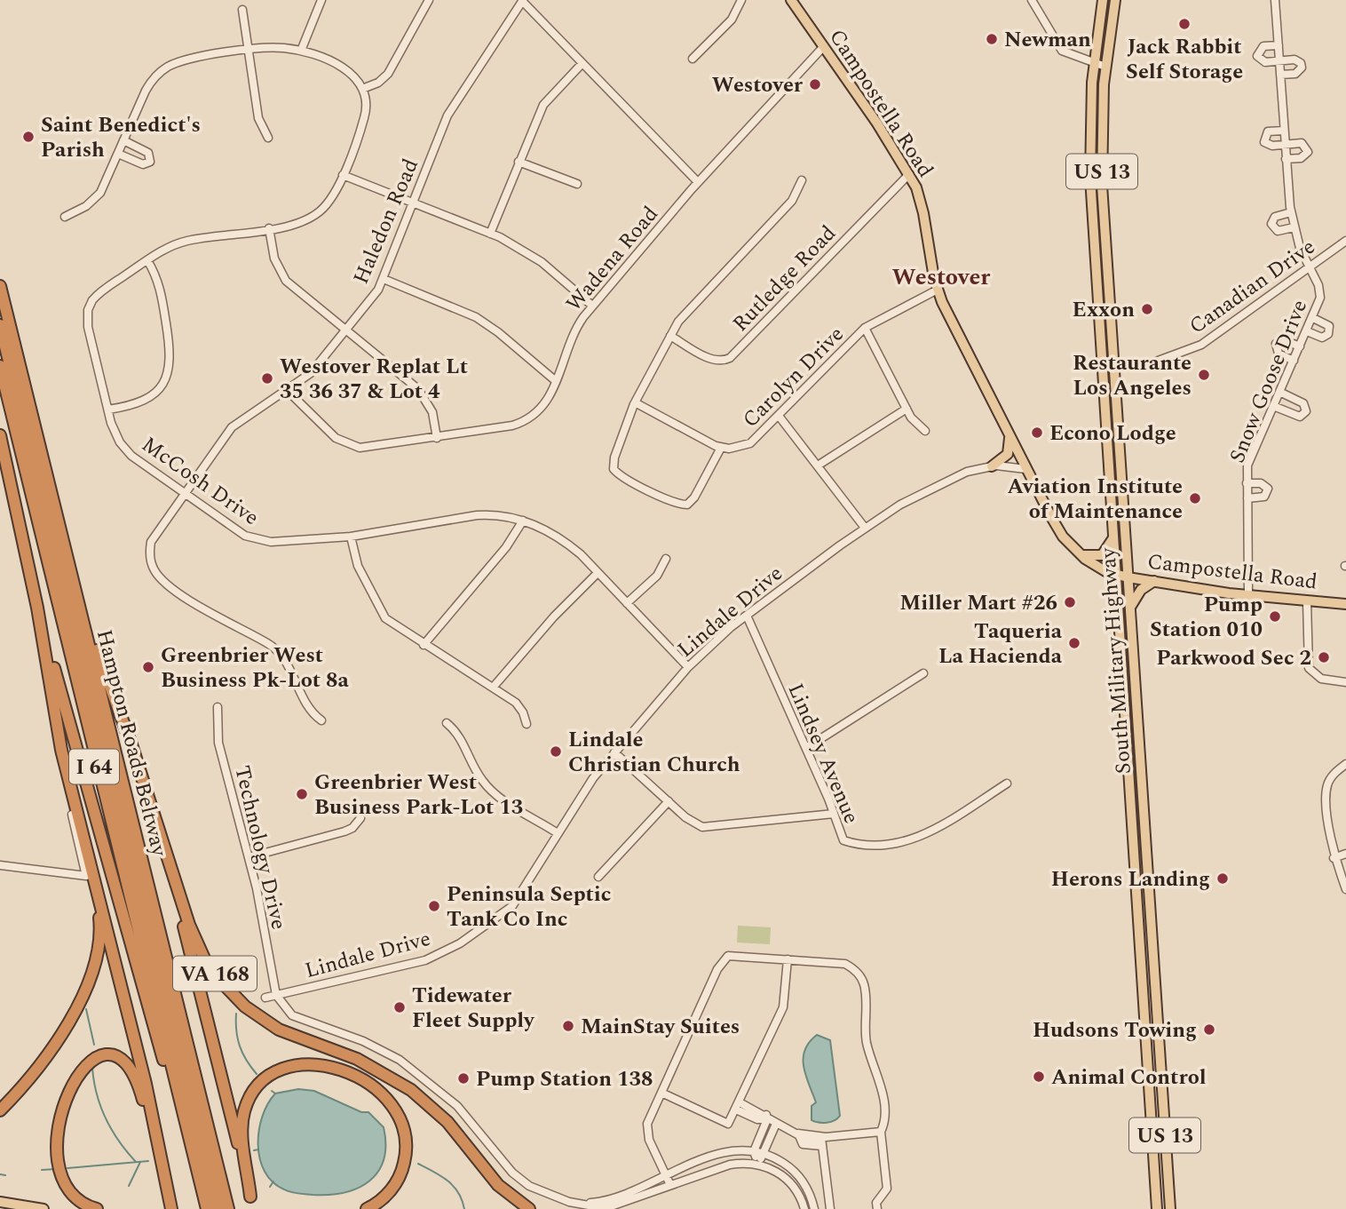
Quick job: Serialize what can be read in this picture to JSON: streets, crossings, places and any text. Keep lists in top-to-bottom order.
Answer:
{
  "streets": {
    "highway": ["Hampton Roads Beltway", "I 64", "VA 168"],
    "main road": ["Campostella Road", "US 13", "South Military Highway"],
    "street": [
      "Haledon Road",
      "Wadena Road",
      "Rutledge Road",
      "Canadian Drive",
      "Carolyn Drive",
      "Snow Goose Drive",
      "McCosh Drive",
      "Lindale Drive",
      "Lindsey Avenue",
      "Technology Drive"
    ]
  },
  "crossings": [
    ["Campostella Road", "Wadena Road"],
    ["Campostella Road", "Rutledge Road"],
    ["Campostella Road", "Carolyn Drive"],
    ["Campostella Road", "Snow Goose Drive"],
    ["Campostella Road", "Lindale Drive"],
    ["Campostella Road", "South Military Highway"],
    ["Haledon Road", "Wadena Road"],
    ["Haledon Road", "McCosh Drive"],
    ["Canadian Drive", "Snow Goose Drive"],
    ["Canadian Drive", "South Military Highway"],
    ["McCosh Drive", "Lindale Drive"],
    ["Lindale Drive", "Lindsey Avenue"],
    ["Lindale Drive", "Technology Drive"],
    ["Hampton Roads Beltway", "VA 168"]
  ],
  "districts": ["Westover"],
  "places": [
    "Jack Rabbit Self Storage",
    "Newman",
    "Westover",
    "Saint Benedict's Parish",
    "Exxon",
    "Restaurante Los Angeles",
    "Westover Replat Lt 35 36 37 & Lot 4",
    "Econo Lodge",
    "Aviation Institute of Maintenance",
    "Miller Mart #26",
    "Pump Station 010",
    "Taqueria La Hacienda",
    "Parkwood Sec 2",
    "Greenbrier West Business Pk-Lot 8a",
    "Lindale Christian Church",
    "Greenbrier West Business Park-Lot 13",
    "Herons Landing",
    "Peninsula Septic Tank Co Inc",
    "Tidewater Fleet Supply",
    "MainStay Suites",
    "Hudsons Towing",
    "Animal Control",
    "Pump Station 138"
  ]
}
